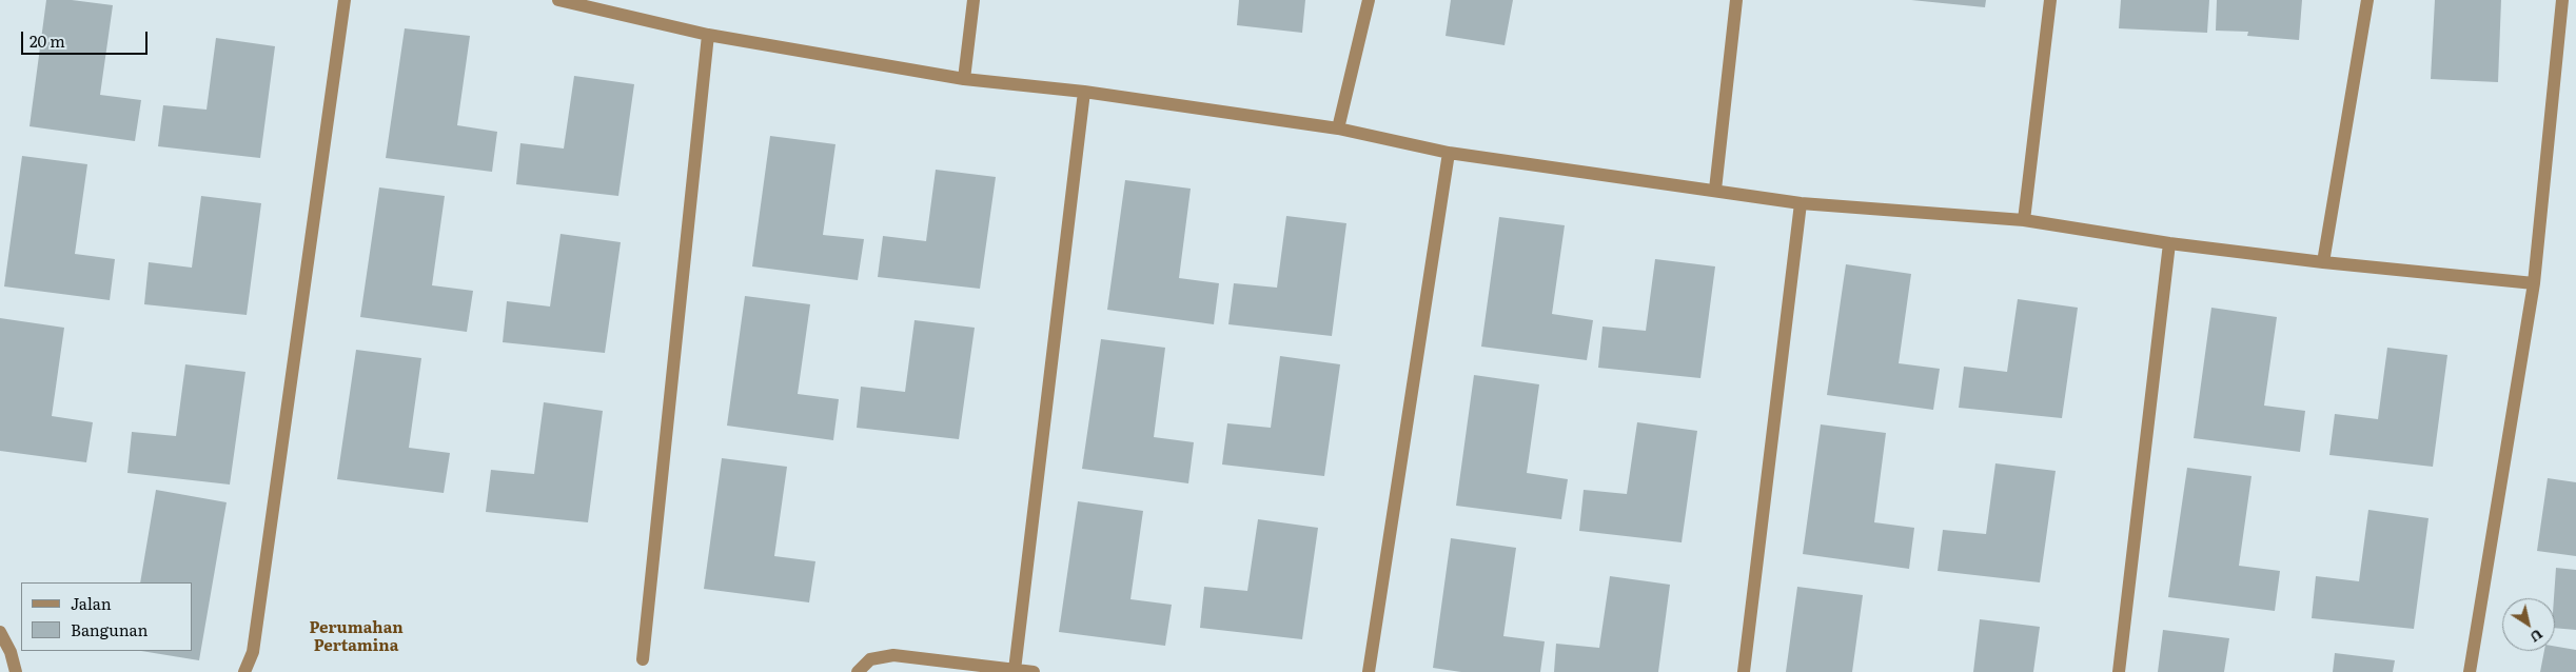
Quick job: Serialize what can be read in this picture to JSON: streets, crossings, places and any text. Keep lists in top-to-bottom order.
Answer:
{
  "districts": ["Perumahan Pertamina"],
  "legend": ["Jalan", "Bangunan"],
  "scale_bar": "20 m",
  "north": "bottom right"
}
